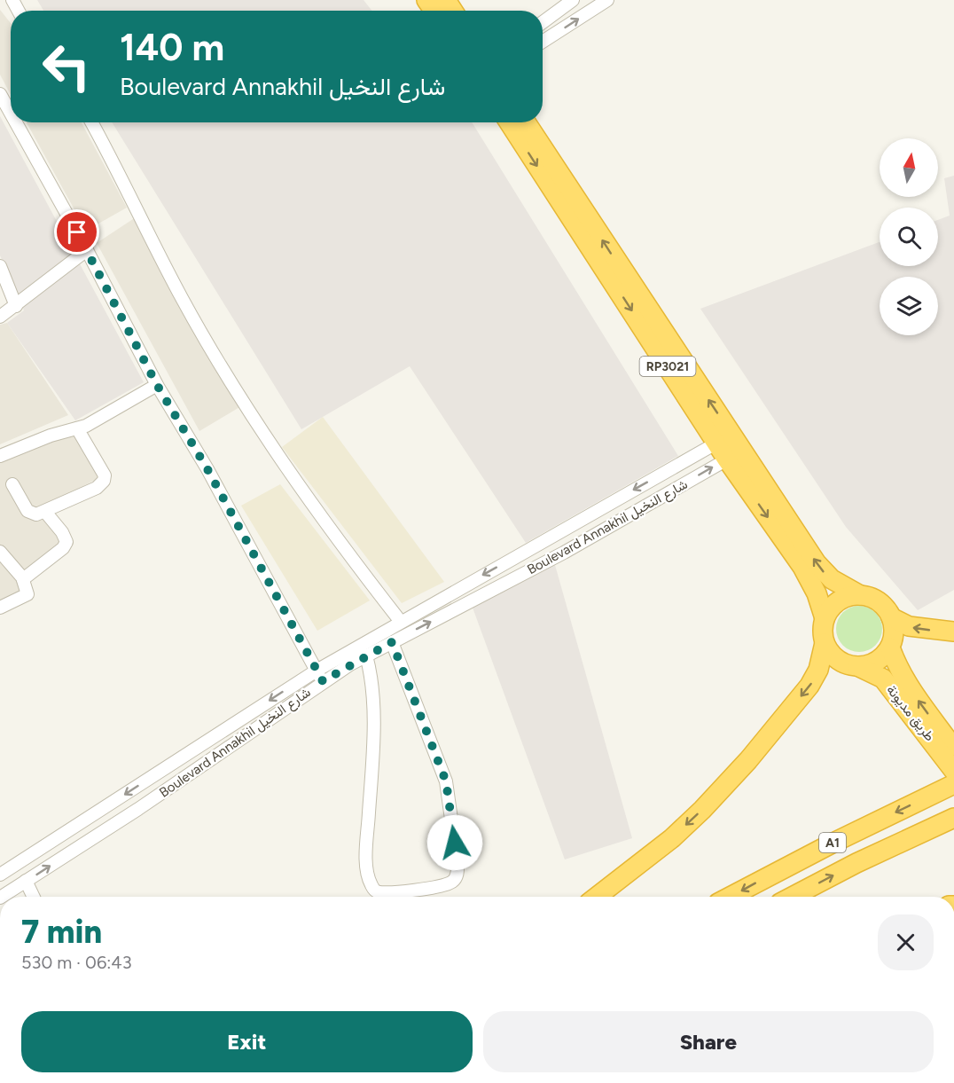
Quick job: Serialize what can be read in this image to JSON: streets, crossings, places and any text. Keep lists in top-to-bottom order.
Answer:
{
  "streets": {
    "highway": ["RP3021", "طريق مديونة", "A1"],
    "street": ["Boulevard Annakhil شارع النخيل"]
  },
  "crossings": [
    ["RP3021", "Boulevard Annakhil شارع النخيل"],
    ["RP3021", "طريق مديونة"],
    ["طريق مديونة", "A1"]
  ],
  "north": "top",
  "page": {
    "turn": ["140 m", "Boulevard Annakhil شارع النخيل"],
    "heading": ["7 min", "530 m · 06:43"],
    "buttons": ["Exit", "Share"]
  }
}
